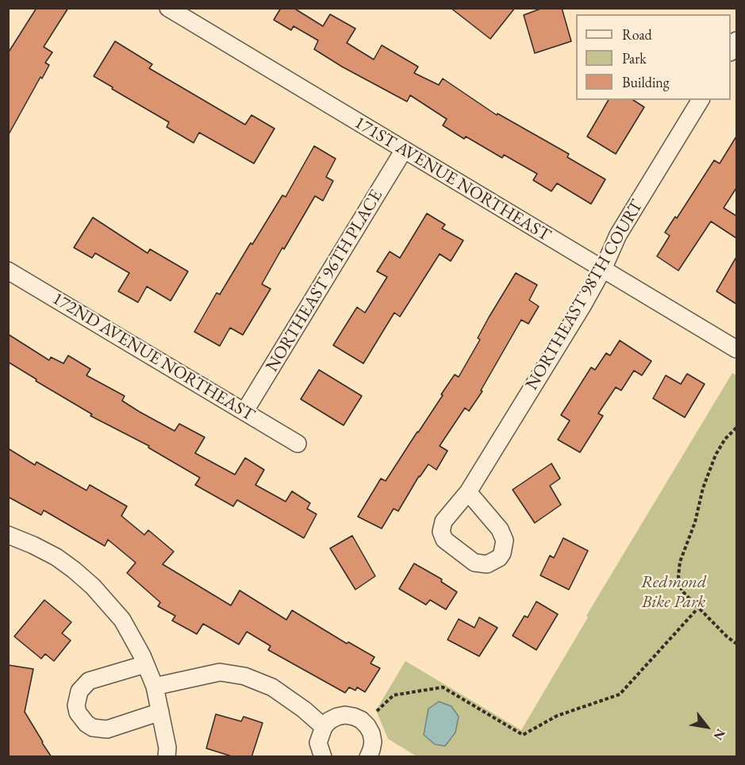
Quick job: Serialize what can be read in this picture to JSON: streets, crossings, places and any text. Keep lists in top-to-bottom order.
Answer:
{
  "streets": {
    "street": [
      "171ST AVENUE NORTHEAST",
      "NORTHEAST 96TH PLACE",
      "NORTHEAST 98TH COURT",
      "172ND AVENUE NORTHEAST"
    ]
  },
  "crossings": [
    ["171ST AVENUE NORTHEAST", "NORTHEAST 96TH PLACE"],
    ["171ST AVENUE NORTHEAST", "NORTHEAST 98TH COURT"],
    ["NORTHEAST 96TH PLACE", "172ND AVENUE NORTHEAST"]
  ],
  "parks": ["Redmond Bike Park"],
  "legend": ["Road", "Park", "Building"],
  "north": "bottom right"
}
